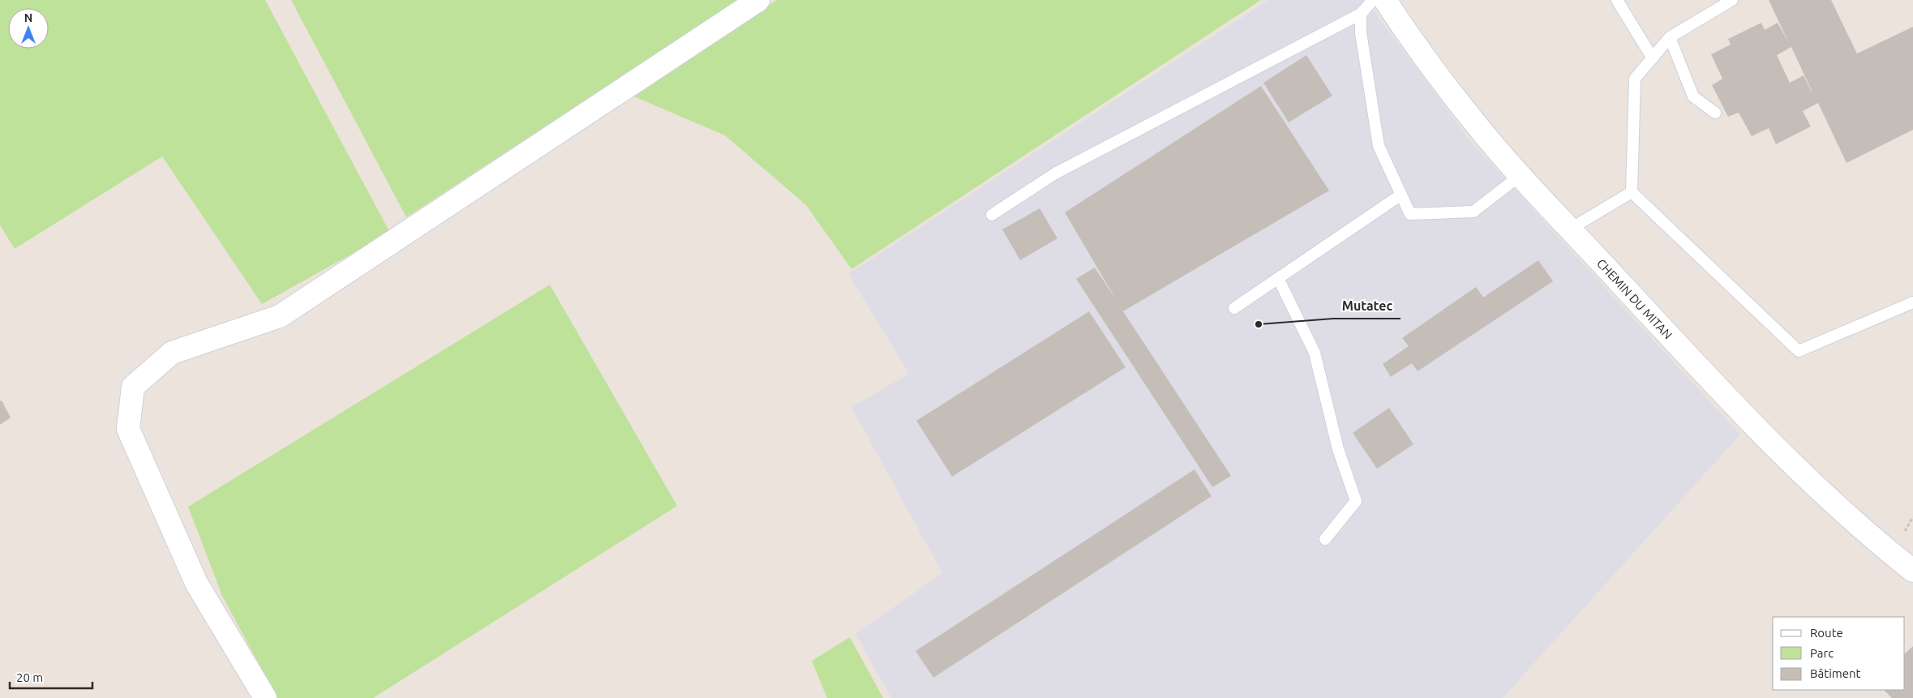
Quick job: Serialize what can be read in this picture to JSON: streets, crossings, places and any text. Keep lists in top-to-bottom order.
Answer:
{
  "streets": {
    "street": ["CHEMIN DU MITAN"]
  },
  "places": ["Mutatec"],
  "legend": ["Route", "Parc", "Bâtiment"],
  "scale_bar": "20 m",
  "north": "top"
}
